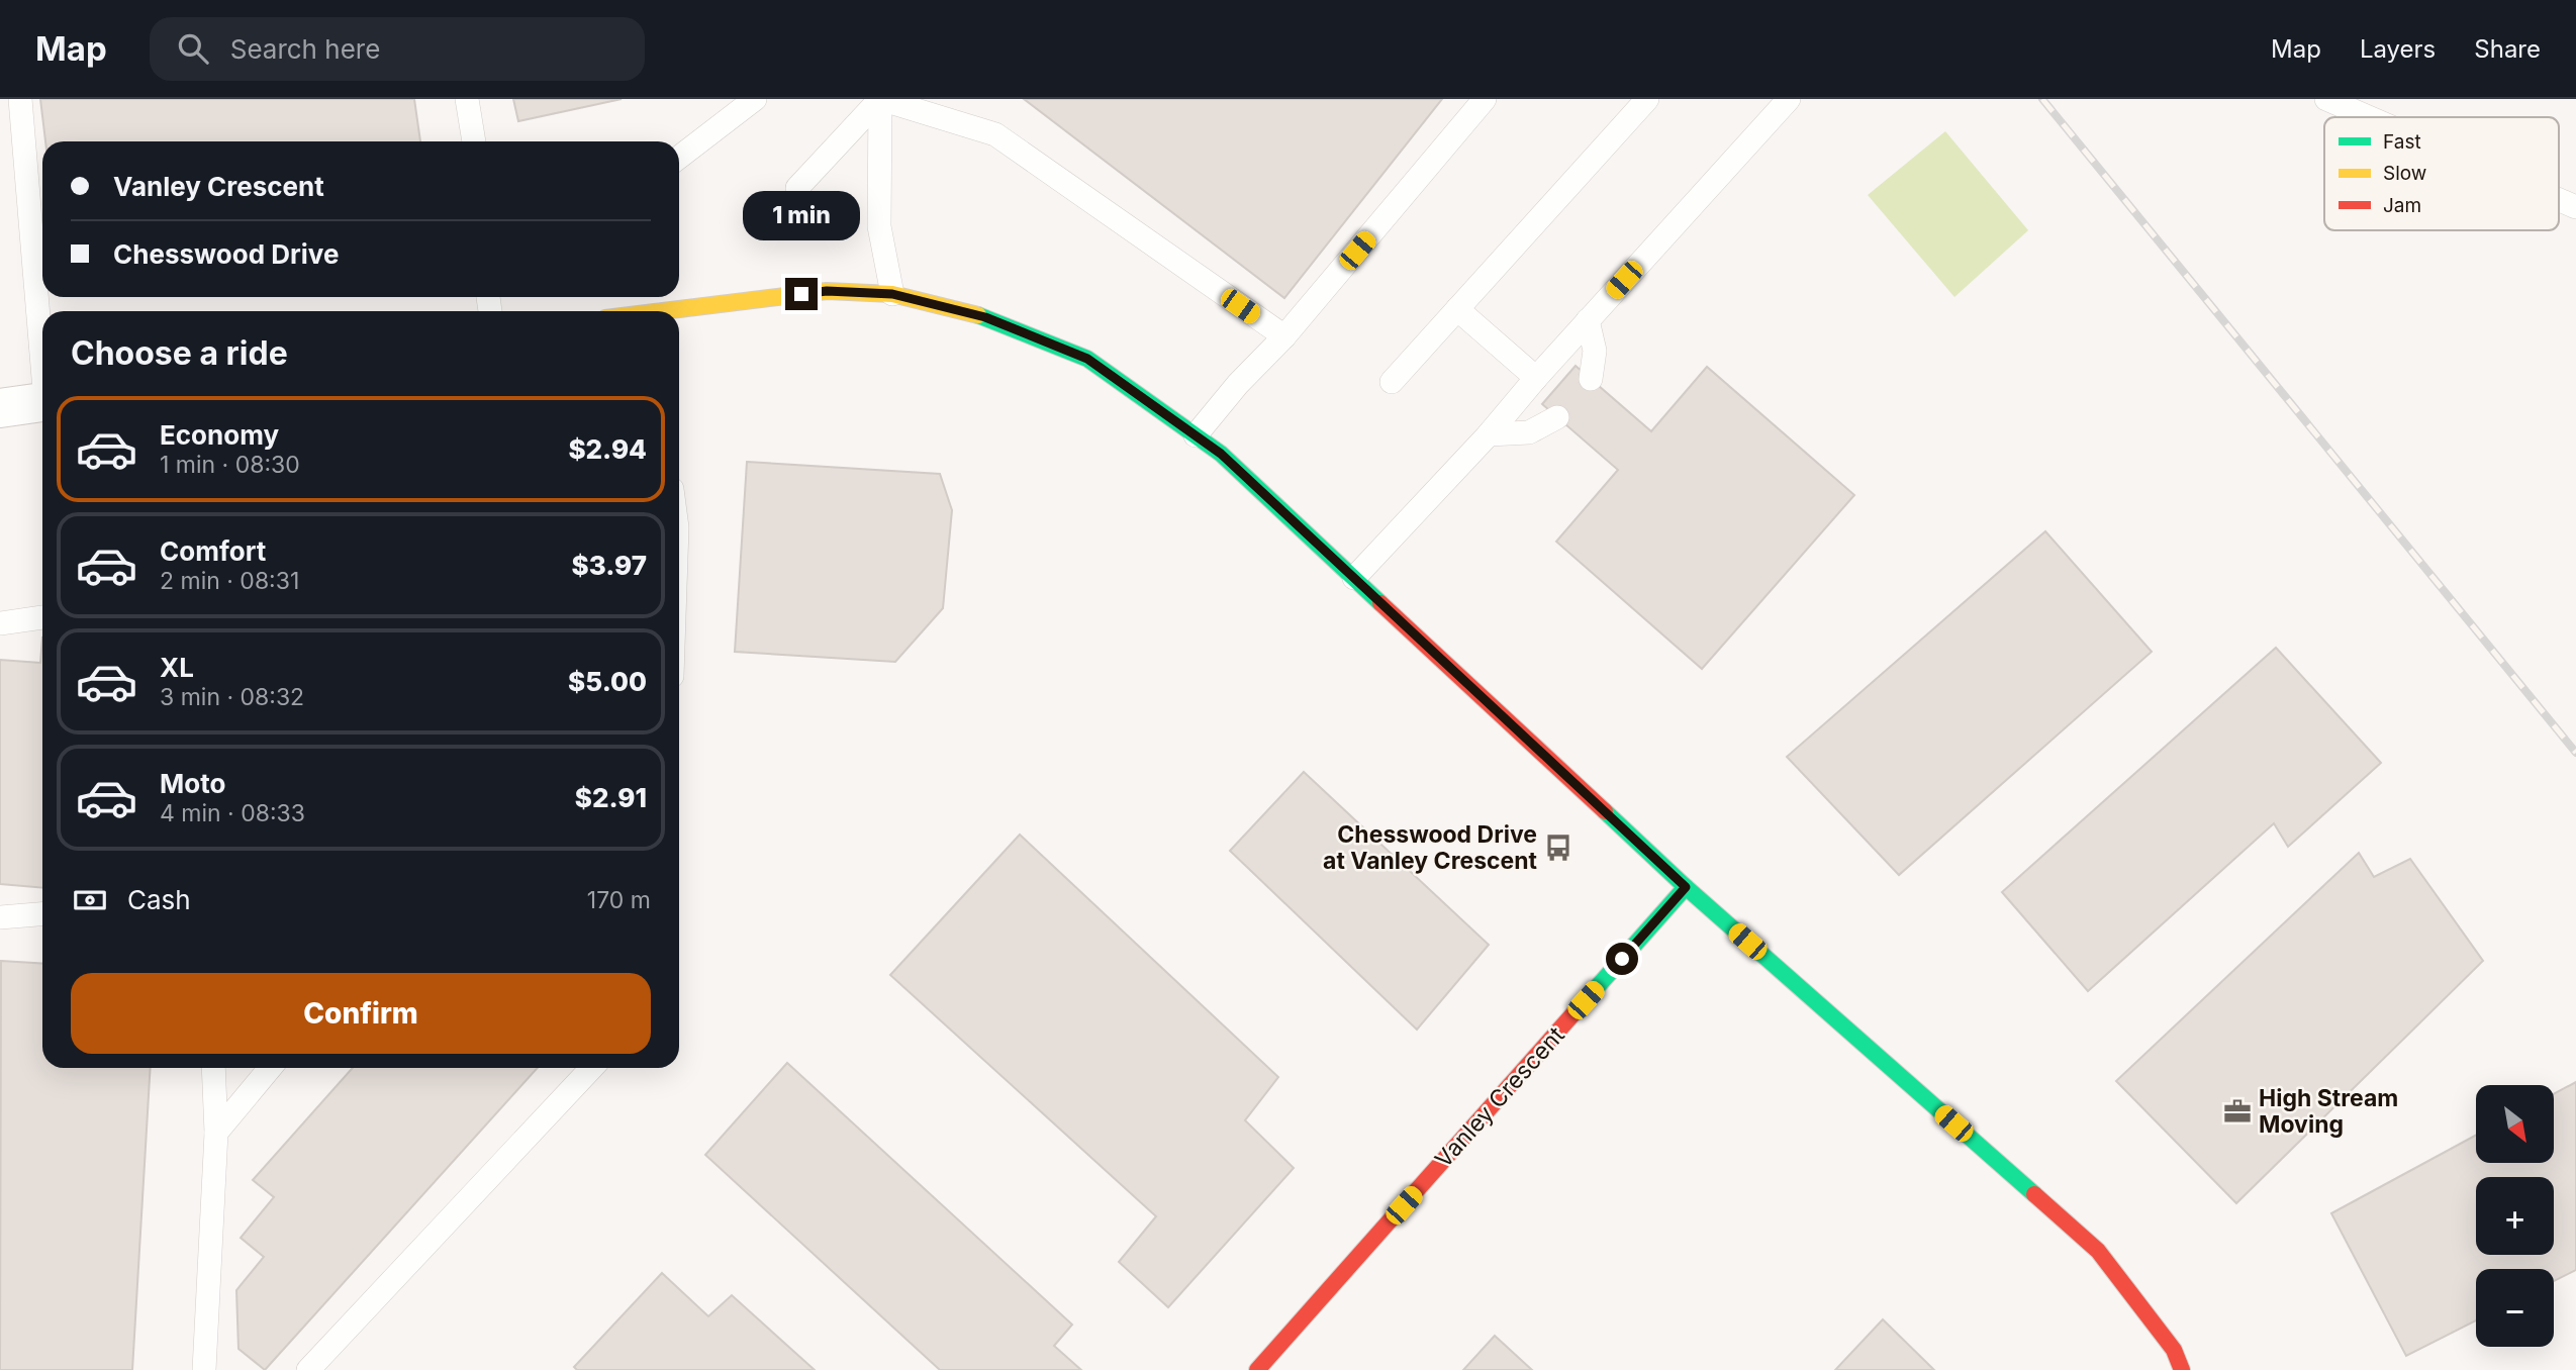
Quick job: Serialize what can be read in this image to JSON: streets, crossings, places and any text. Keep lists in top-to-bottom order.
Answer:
{
  "streets": {
    "street": ["Vanley Crescent"]
  },
  "places": {
    "bus stop": ["Chesswood Drive at Vanley Crescent"],
    "office": ["High Stream Moving"]
  },
  "legend": ["Fast", "Slow", "Jam"],
  "north": "bottom right",
  "page": {
    "header": "Map",
    "search": "Search here",
    "nav": ["Map", "Layers", "Share"],
    "banner": ["Vanley Crescent", "Chesswood Drive"],
    "bubble": "1 min",
    "heading": "Choose a ride",
    "list": [
      {
        "name": "Economy",
        "note": "1 min · 08:30",
        "value": "$2.94"
      },
      {
        "name": "Comfort",
        "note": "2 min · 08:31",
        "value": "$3.97"
      },
      {
        "name": "XL",
        "note": "3 min · 08:32",
        "value": "$5.00"
      },
      {
        "name": "Moto",
        "note": "4 min · 08:33",
        "value": "$2.91"
      }
    ],
    "pay": ["Cash", "170 m"],
    "buttons": "Confirm",
    "map_buttons": ["+", "−"]
  }
}
